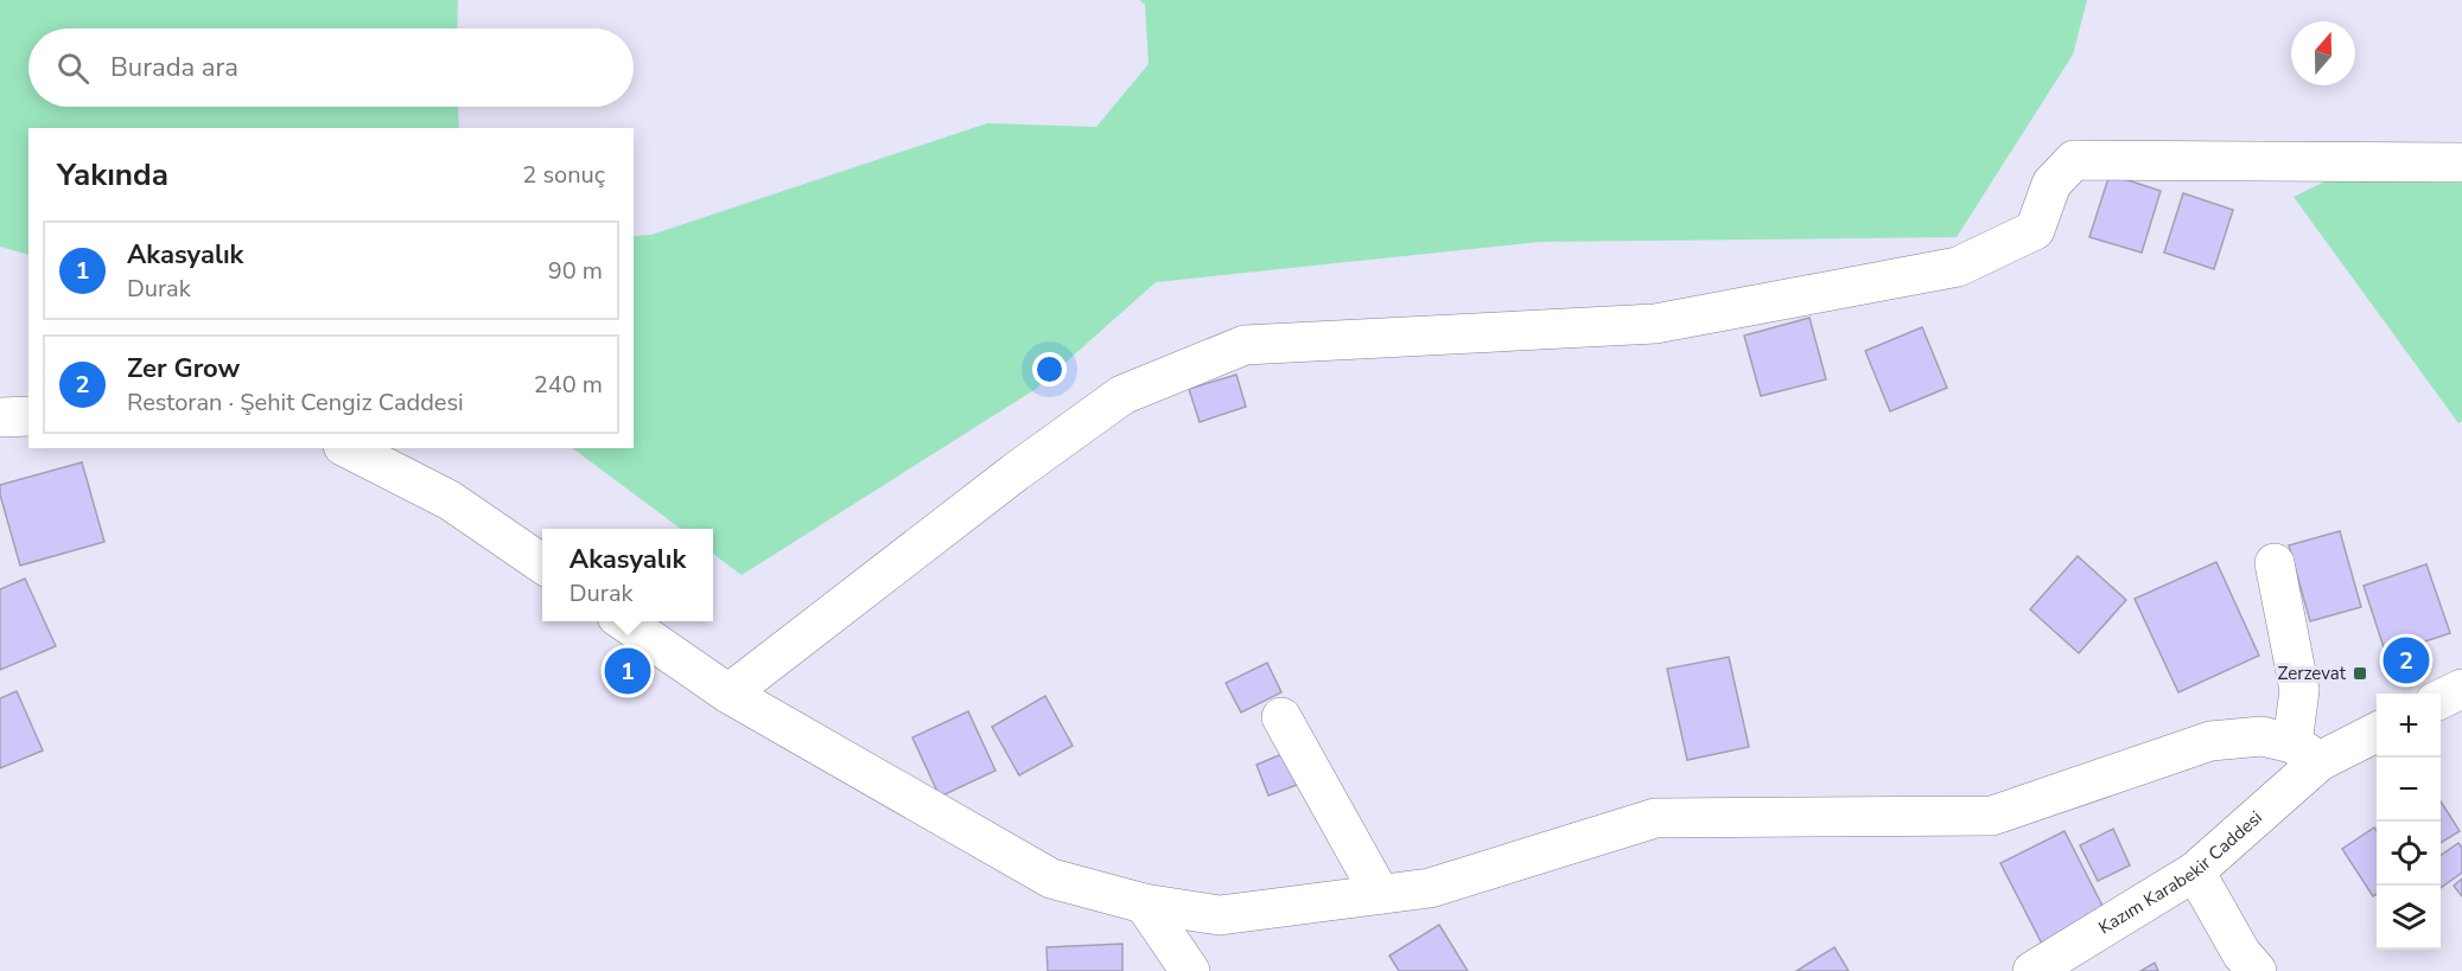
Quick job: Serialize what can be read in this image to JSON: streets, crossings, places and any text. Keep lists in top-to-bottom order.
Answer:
{
  "streets": {
    "street": ["Kazım Karabekir Caddesi"]
  },
  "places": {
    "transit": ["Zerzevat"]
  },
  "north": "top",
  "page": {
    "search": "Burada ara",
    "heading": ["Yakında", "2 sonuç"],
    "list": [
      {
        "mark": "1",
        "name": "Akasyalık",
        "note": "Durak",
        "value": "90 m"
      },
      {
        "mark": "2",
        "name": "Zer Grow",
        "note": "Restoran · Şehit Cengiz Caddesi",
        "value": "240 m"
      }
    ],
    "popup": ["Akasyalık", "Durak"],
    "pins": ["2", "1"],
    "map_buttons": ["+", "−"]
  }
}
